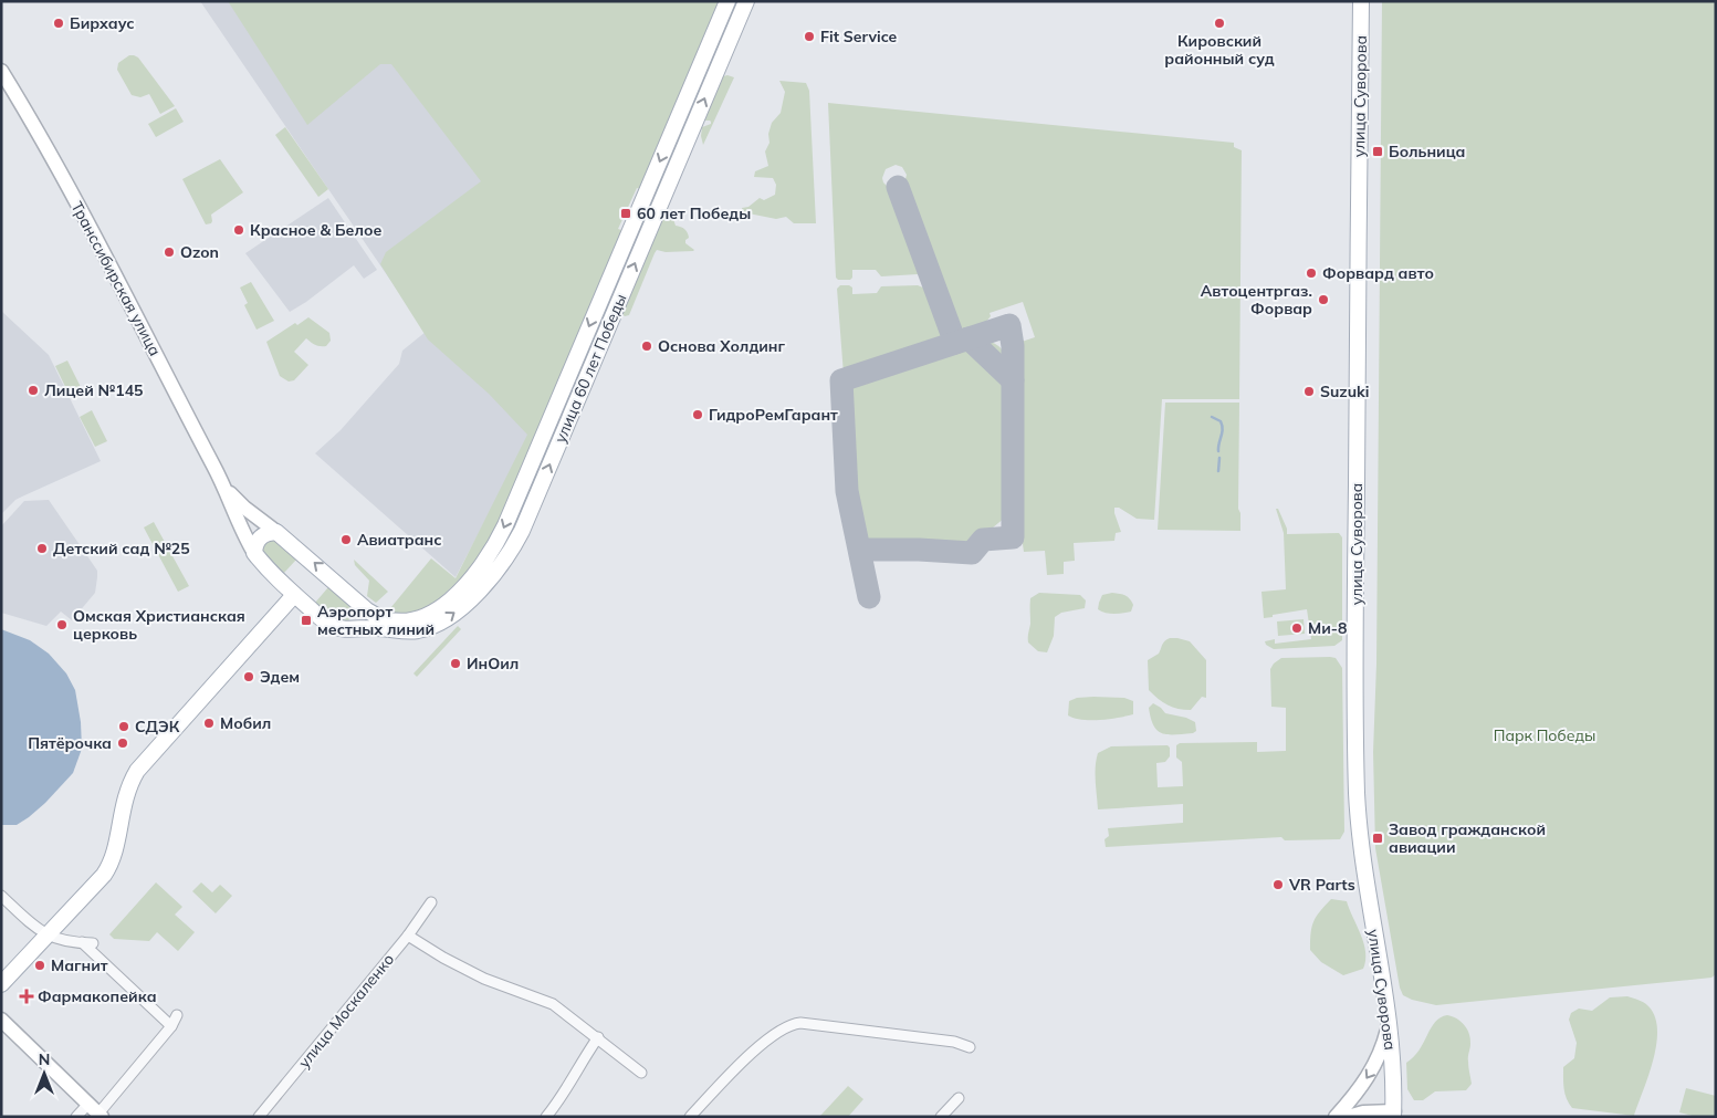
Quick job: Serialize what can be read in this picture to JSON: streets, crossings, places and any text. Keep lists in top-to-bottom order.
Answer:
{
  "streets": {
    "main road": ["улица Суворова", "Транссибирская улица", "улица 60 лет Победы"],
    "street": ["улица Москаленко"]
  },
  "crossings": [
    ["Транссибирская улица", "улица 60 лет Победы"]
  ],
  "parks": ["Парк Победы"],
  "places": {
    "other": [
      "Бирхаус",
      "Кировский районный суд",
      "Fit Service",
      "Красное & Белое",
      "Ozon",
      "Форвард авто",
      "Автоцентргаз. Форвар",
      "Основа Холдинг",
      "Лицей №145",
      "Suzuki",
      "ГидроРемГарант",
      "Авиатранс",
      "Детский сад №25",
      "Омская Христианская церковь",
      "Ми-8",
      "ИнОил",
      "Эдем",
      "Мобил",
      "СДЭК",
      "Пятёрочка",
      "VR Parts",
      "Магнит"
    ],
    "transit": [
      "Больница",
      "60 лет Победы",
      "Аэропорт местных линий",
      "Завод гражданской авиации"
    ],
    "health": ["Фармакопейка"]
  },
  "north": "top"
}
